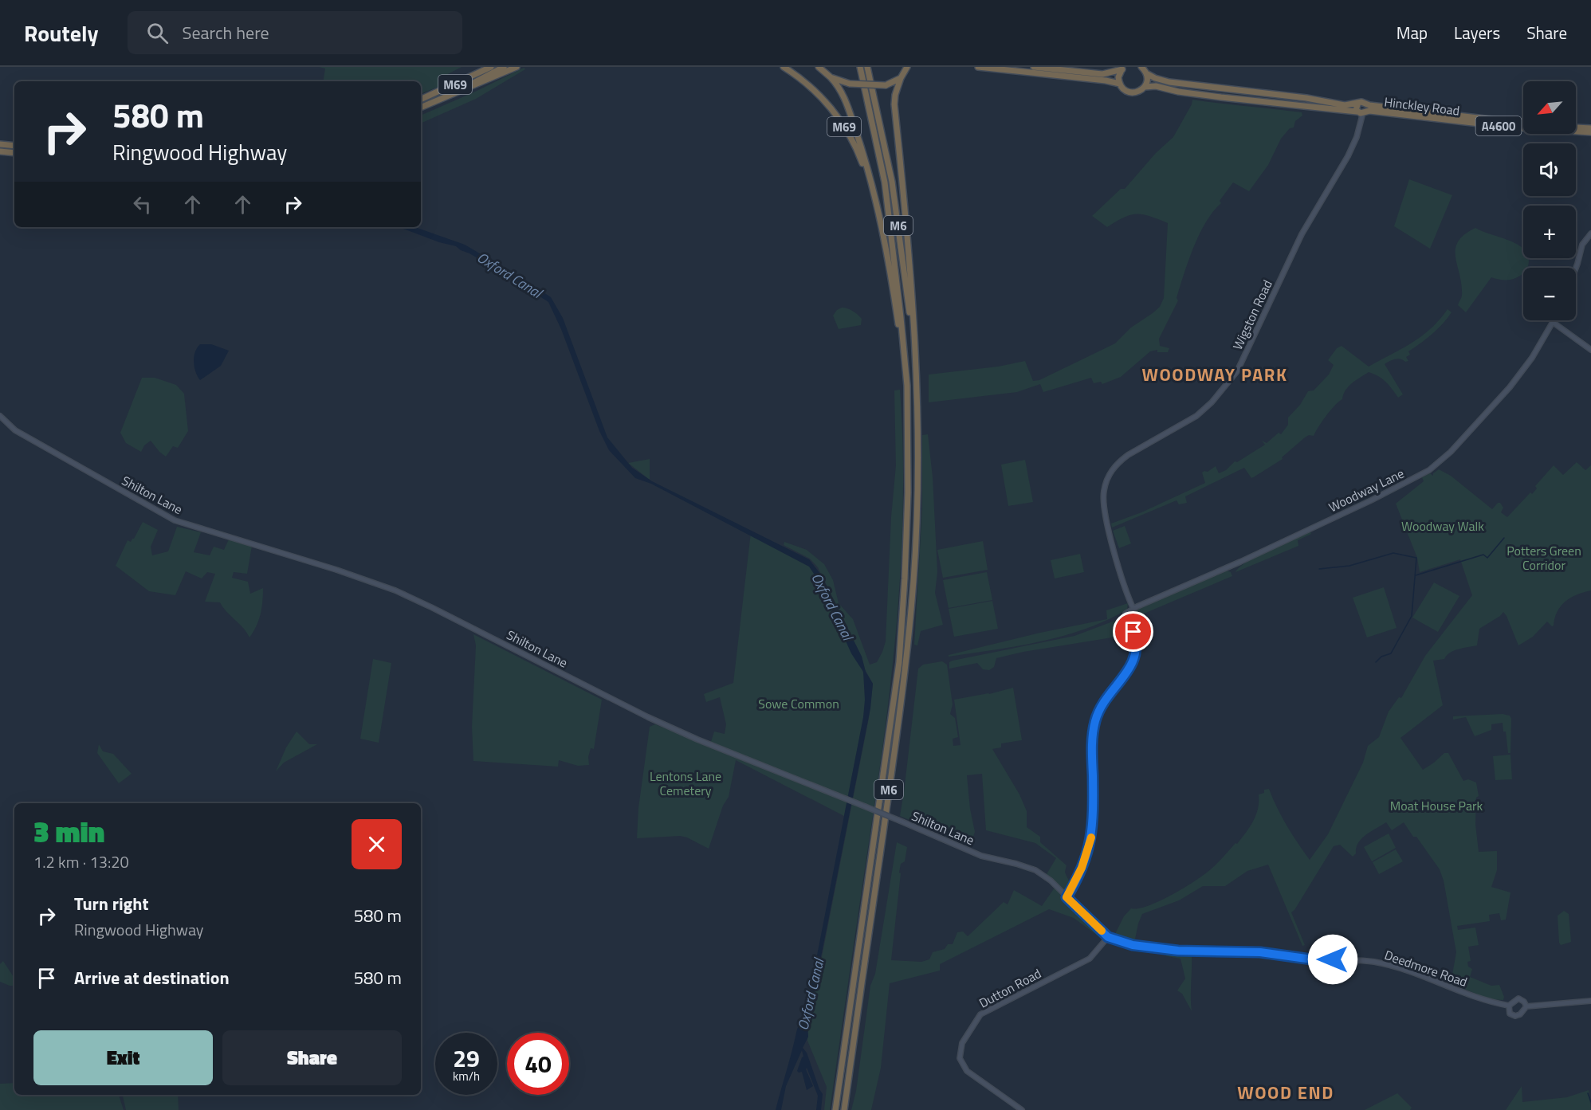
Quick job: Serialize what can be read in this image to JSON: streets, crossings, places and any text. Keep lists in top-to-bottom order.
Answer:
{
  "streets": {
    "highway": [
      "M69",
      "Hinckley Road",
      "A4600",
      "M6"
    ],
    "street": [
      "Wigston Road",
      "Woodway Lane",
      "Shilton Lane",
      "Deedmore Road",
      "Dutton Road"
    ]
  },
  "crossings": [
    ["Hinckley Road", "A4600"],
    ["Hinckley Road", "Wigston Road"],
    ["Wigston Road", "Woodway Lane"],
    ["Woodway Lane", "Shilton Lane"],
    ["Woodway Lane", "Deedmore Road"],
    ["Shilton Lane", "Deedmore Road"],
    ["Deedmore Road", "Dutton Road"]
  ],
  "districts": ["WOODWAY PARK", "WOOD END"],
  "water": ["Oxford Canal"],
  "parks": [
    "Woodway Walk",
    "Potters Green Corridor",
    "Sowe Common",
    "Lentons Lane Cemetery",
    "Moat House Park"
  ],
  "north": "bottom left",
  "page": {
    "header": "Routely",
    "search": "Search here",
    "nav": ["Map", "Layers", "Share"],
    "map_buttons": ["+", "−"],
    "turn": ["580 m", "Ringwood Highway"],
    "heading": ["3 min", "1.2 km · 13:20"],
    "list": [
      {
        "name": "Turn right",
        "note": "Ringwood Highway",
        "value": "580 m"
      },
      {
        "name": "Arrive at destination",
        "value": "580 m"
      }
    ],
    "buttons": ["Exit", "Share"],
    "speed": "29 km/h",
    "limit": "40"
  }
}
